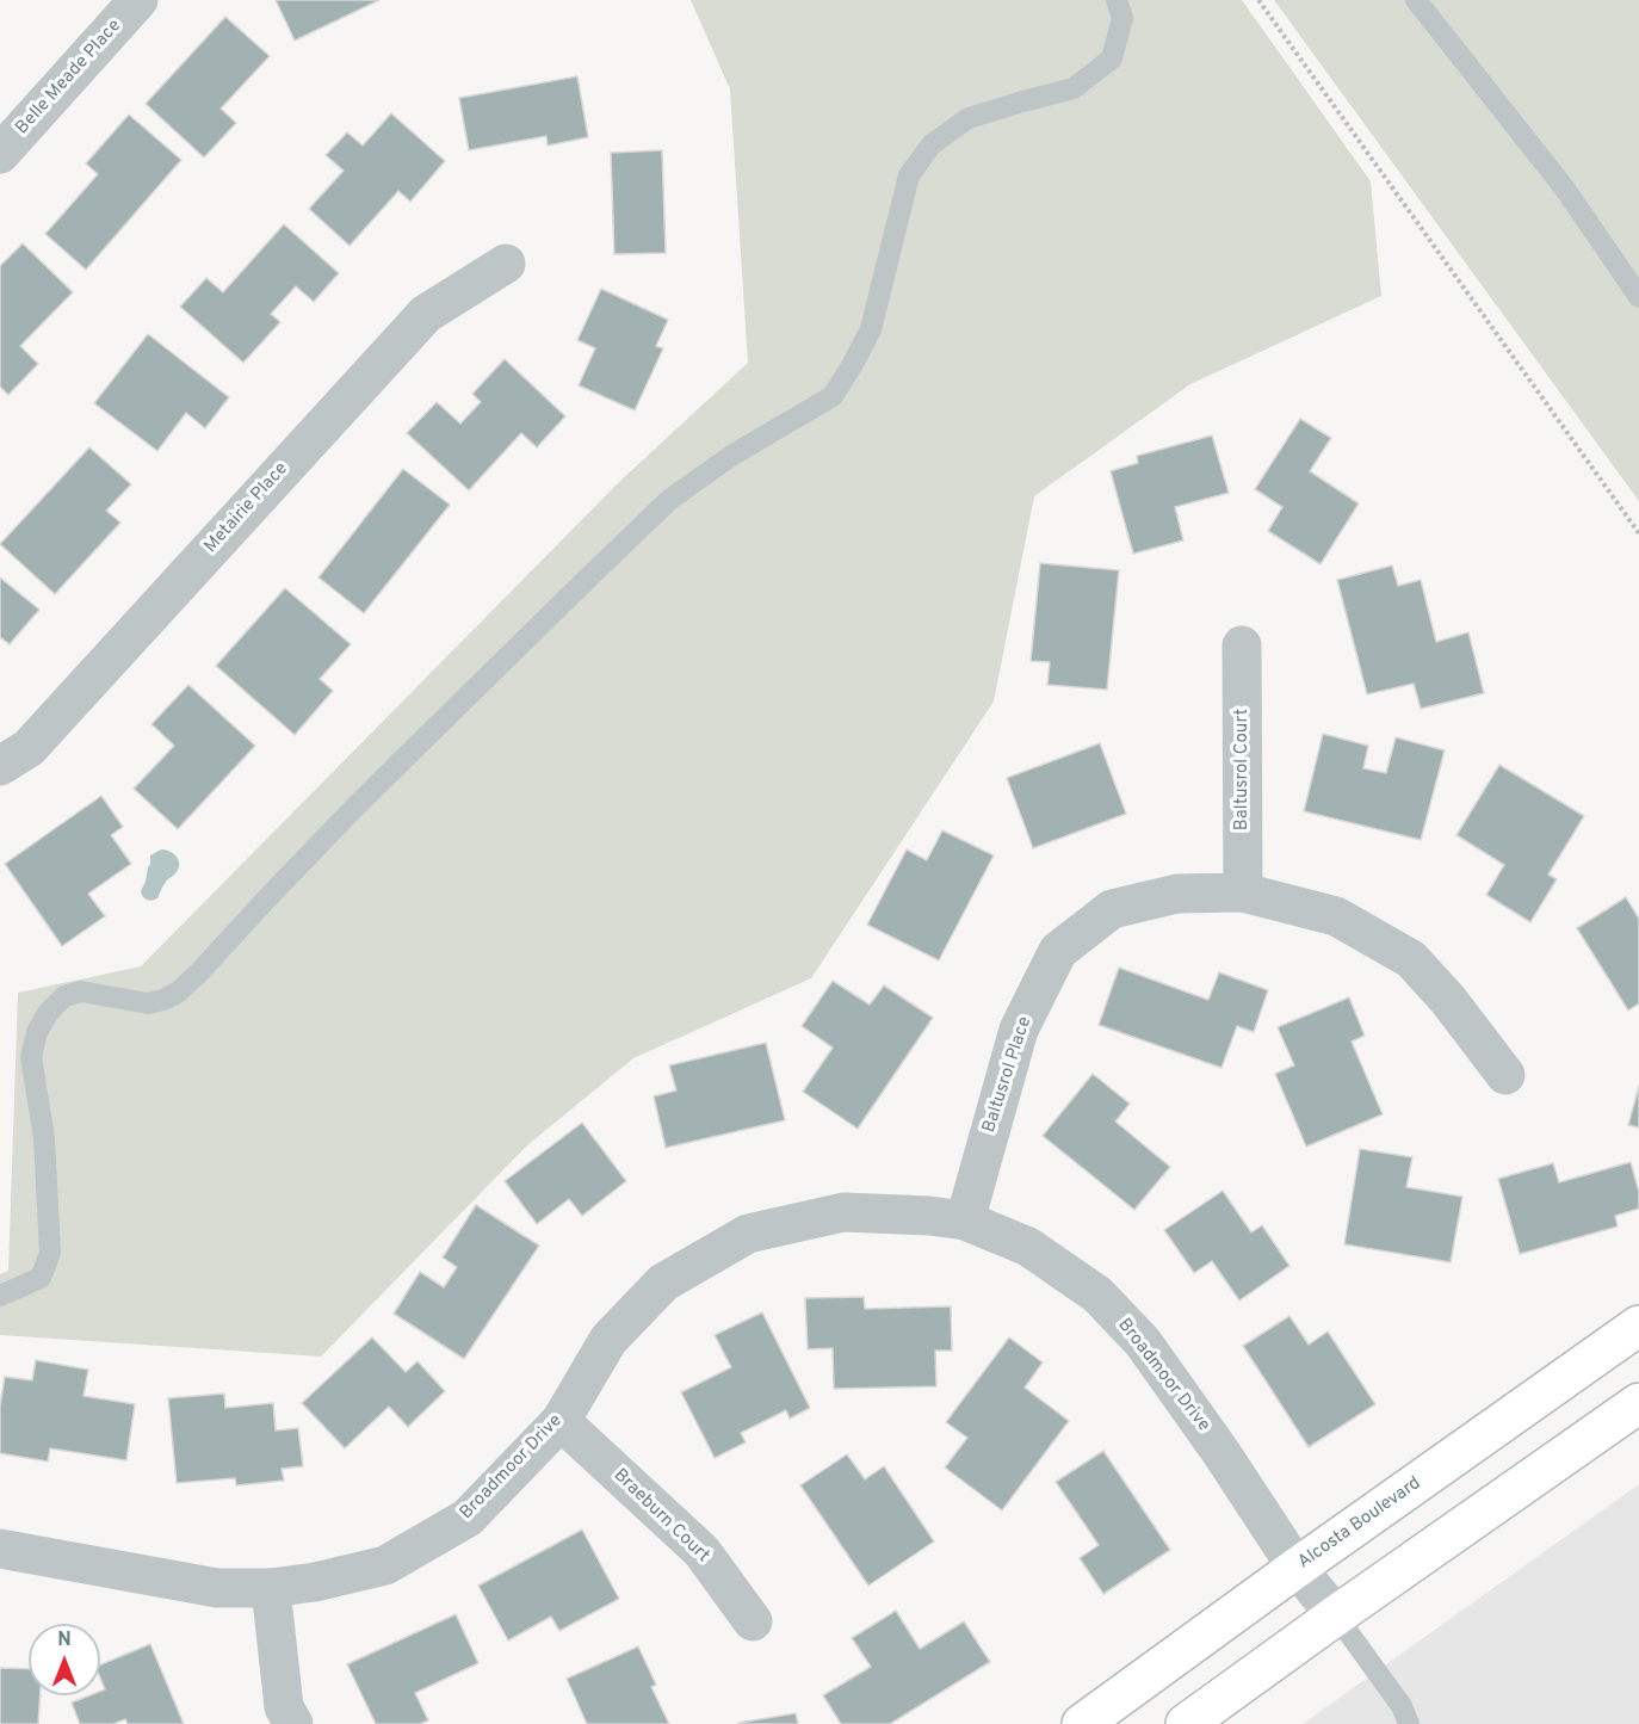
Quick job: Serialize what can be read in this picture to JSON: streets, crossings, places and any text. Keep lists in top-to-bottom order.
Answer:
{
  "streets": {
    "main road": ["Alcosta Boulevard"],
    "street": [
      "Belle Meade Place",
      "Metairie Place",
      "Baltusrol Court",
      "Baltusrol Place",
      "Broadmoor Drive",
      "Braeburn Court"
    ]
  },
  "crossings": [
    ["Baltusrol Court", "Baltusrol Place"],
    ["Baltusrol Place", "Broadmoor Drive"],
    ["Broadmoor Drive", "Braeburn Court"],
    ["Broadmoor Drive", "Alcosta Boulevard"]
  ],
  "north": "top"
}
